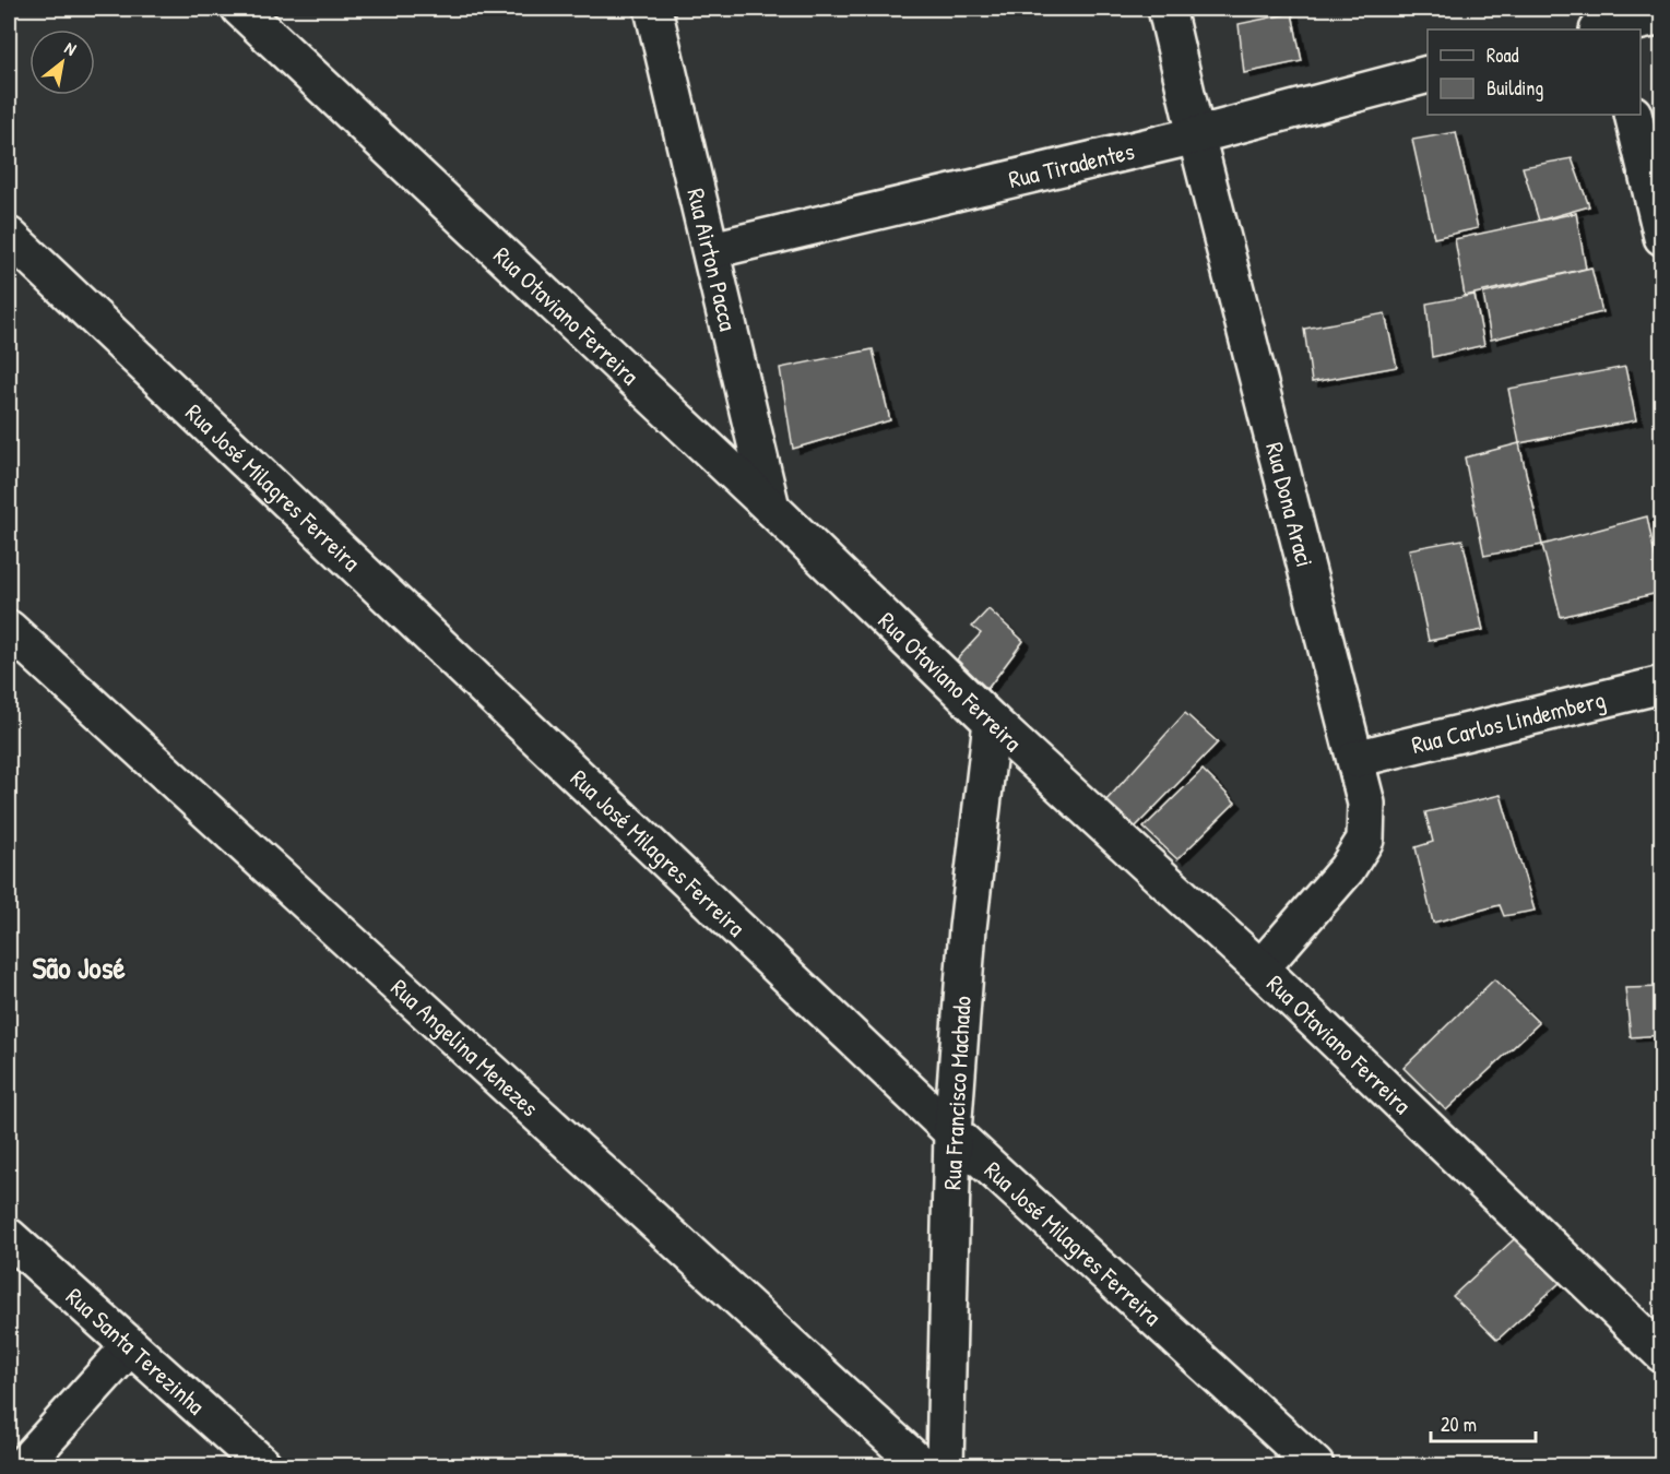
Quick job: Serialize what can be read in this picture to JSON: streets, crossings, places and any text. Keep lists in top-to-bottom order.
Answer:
{
  "streets": {
    "street": [
      "Rua Tiradentes",
      "Rua Airton Pacca",
      "Rua Otaviano Ferreira",
      "Rua José Milagres Ferreira",
      "Rua Dona Araci",
      "Rua Carlos Lindemberg",
      "Rua Angelina Menezes",
      "Rua Francisco Machado",
      "Rua Santa Terezinha"
    ]
  },
  "crossings": [
    ["Rua Tiradentes", "Rua Airton Pacca"],
    ["Rua Tiradentes", "Rua Dona Araci"],
    ["Rua Airton Pacca", "Rua Otaviano Ferreira"],
    ["Rua Otaviano Ferreira", "Rua Dona Araci"],
    ["Rua Otaviano Ferreira", "Rua Francisco Machado"],
    ["Rua José Milagres Ferreira", "Rua Francisco Machado"],
    ["Rua Dona Araci", "Rua Carlos Lindemberg"]
  ],
  "districts": ["São José"],
  "legend": ["Road", "Building"],
  "scale_bar": "20 m",
  "north": "top right"
}
